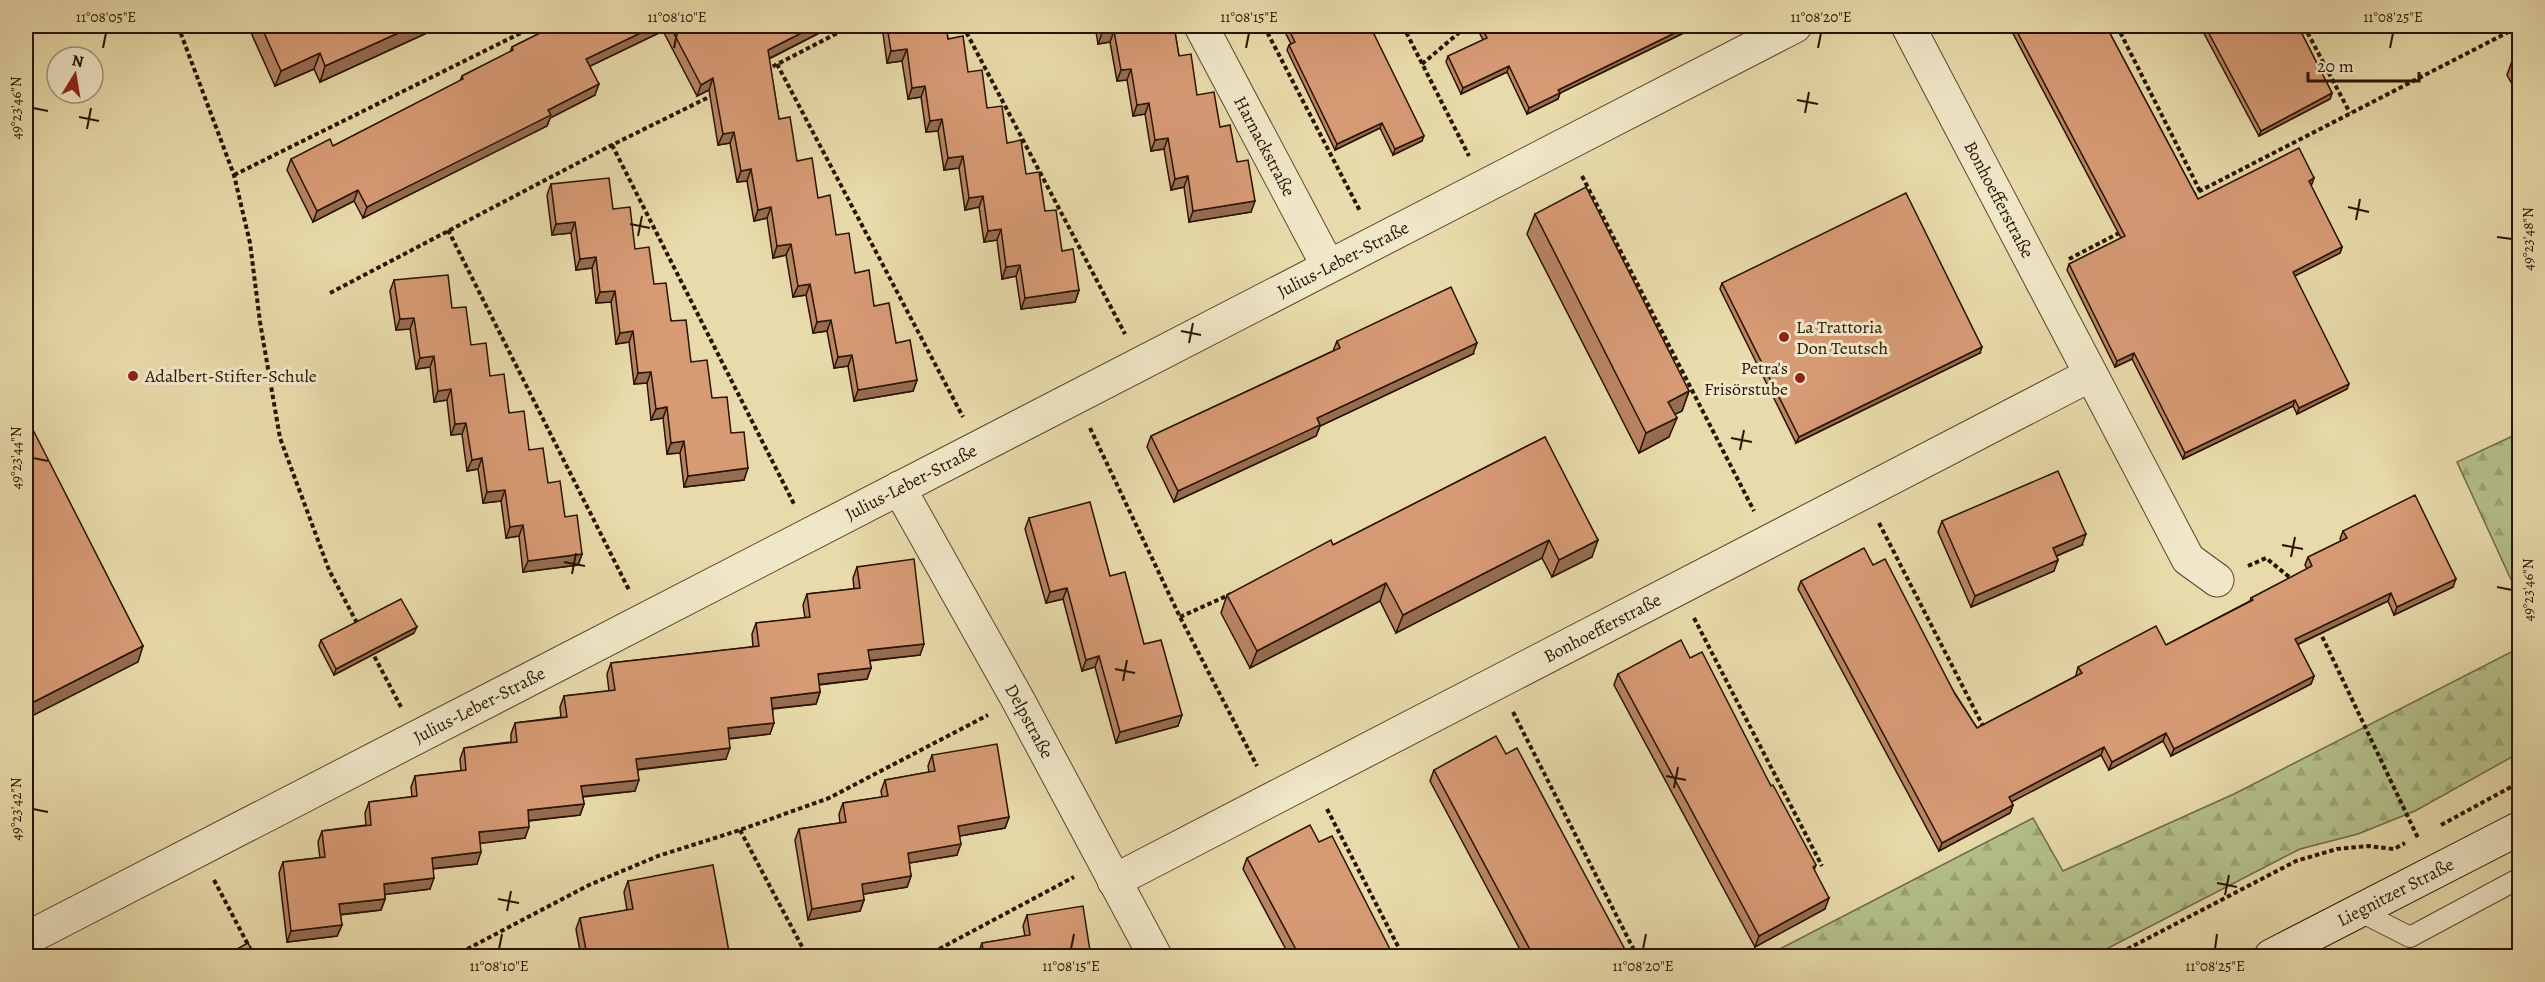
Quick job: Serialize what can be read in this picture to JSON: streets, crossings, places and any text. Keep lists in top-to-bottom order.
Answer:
{
  "streets": {
    "street": [
      "Harnackstraße",
      "Bonhoefferstraße",
      "Julius-Leber-Straße",
      "Delpstraße",
      "Liegnitzer Straße"
    ]
  },
  "crossings": [
    ["Harnackstraße", "Julius-Leber-Straße"],
    ["Bonhoefferstraße", "Delpstraße"],
    ["Julius-Leber-Straße", "Delpstraße"]
  ],
  "places": ["La Trattoria Don Teutsch", "Adalbert-Stifter-Schule", "Petra's Frisörstube"],
  "scale_bar": "20 m",
  "north": "top",
  "coordinates": [
    "11°08'05\"E",
    "11°08'10\"E",
    "11°08'15\"E",
    "11°08'20\"E",
    "11°08'25\"E",
    "49°23'46\"N",
    "49°23'48\"N",
    "49°23'44\"N",
    "49°23'42\"N"
  ]
}
